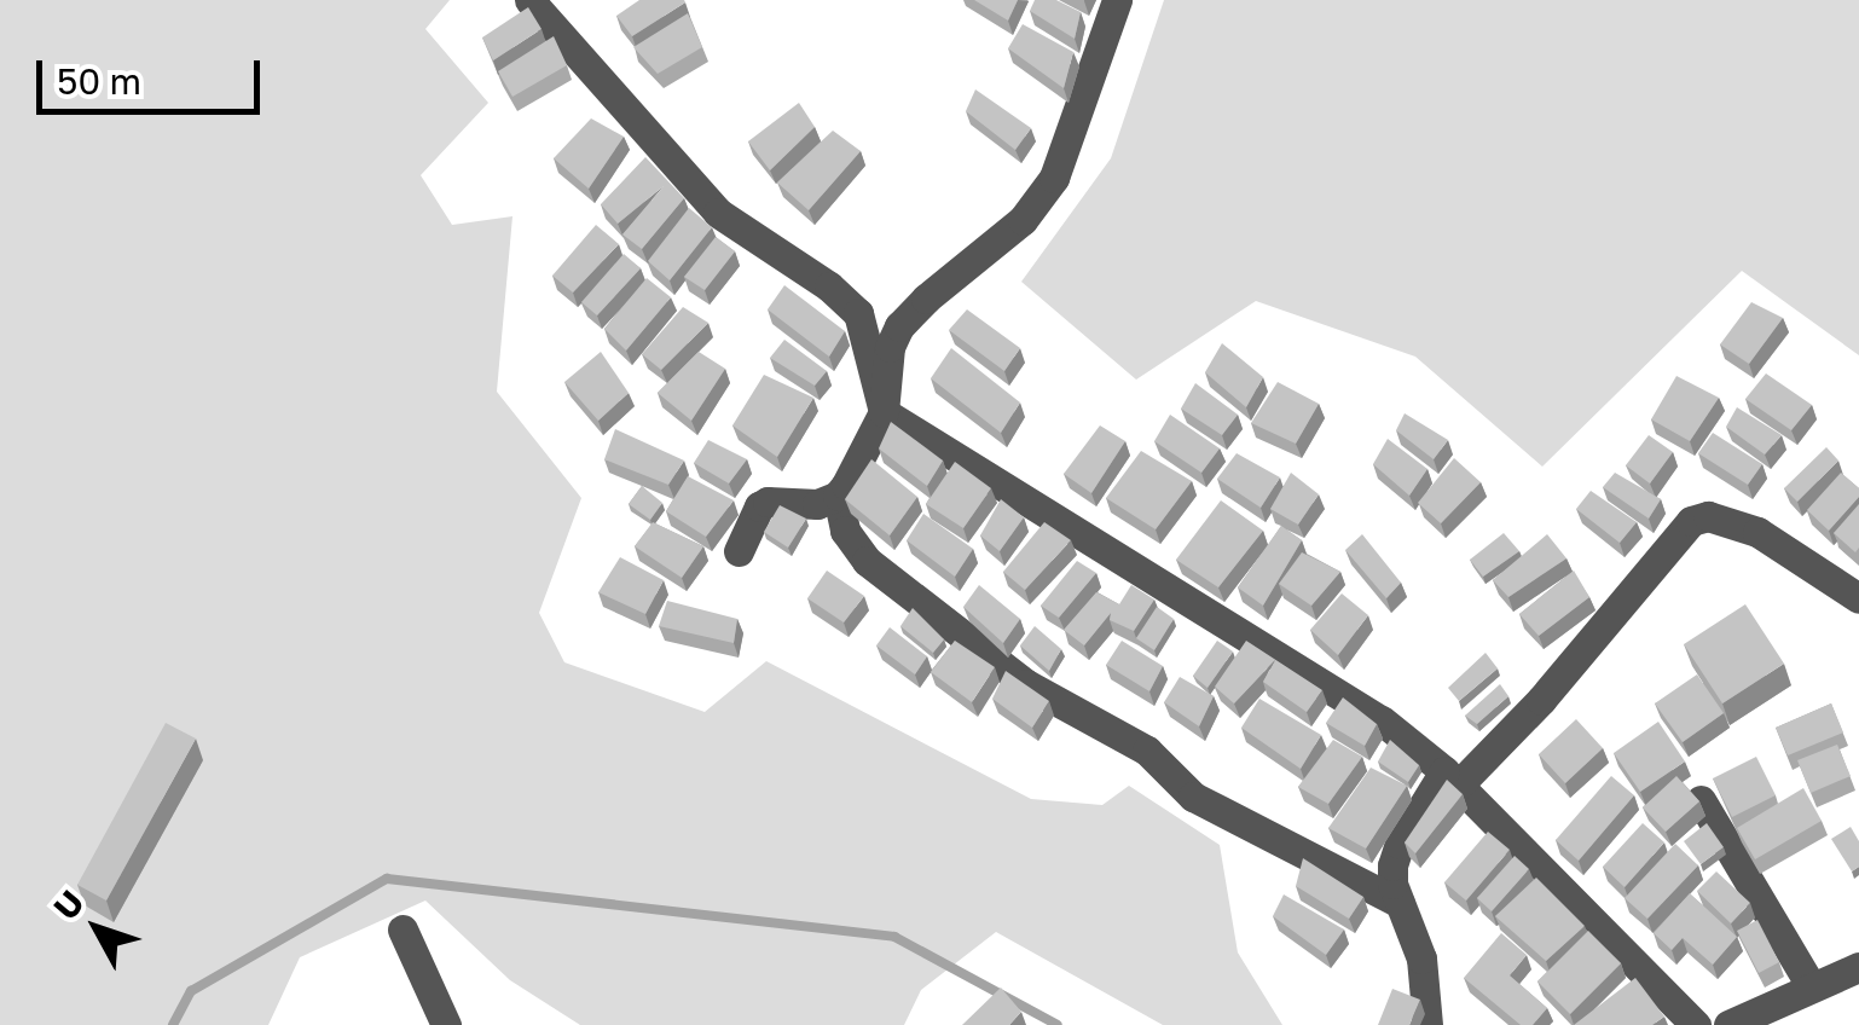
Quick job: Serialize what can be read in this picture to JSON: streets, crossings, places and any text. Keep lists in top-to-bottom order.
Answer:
{
  "scale_bar": "50 m",
  "north": "top left"
}
